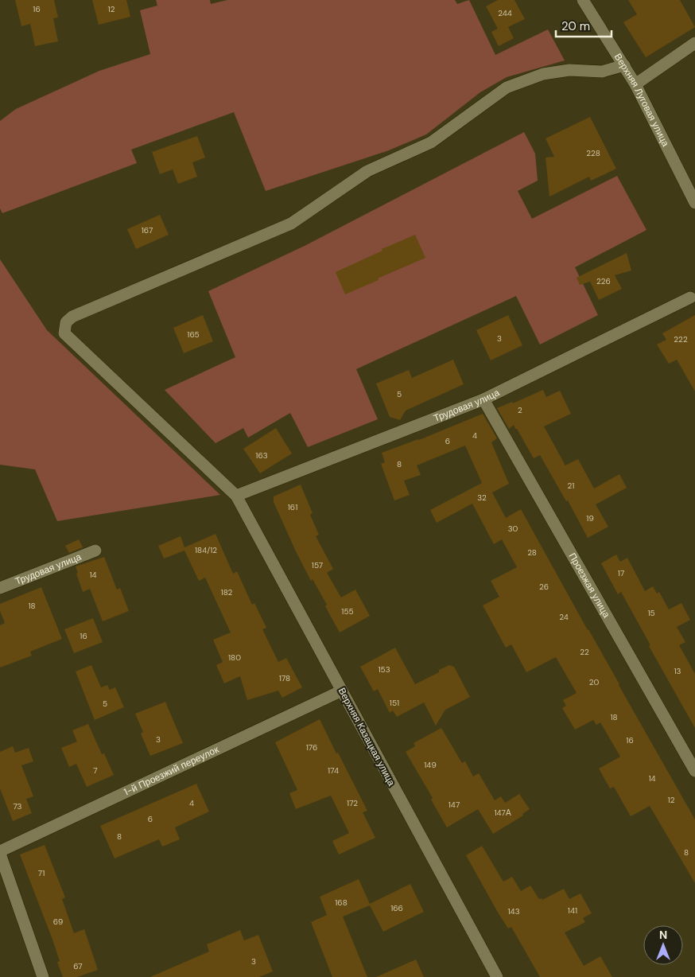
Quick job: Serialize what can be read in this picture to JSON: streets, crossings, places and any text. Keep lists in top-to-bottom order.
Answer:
{
  "streets": {
    "street": [
      "Верхняя Луговая улица",
      "Трудовая улица",
      "Проезжая улица",
      "Верхняя Казацкая улица",
      "1-й Проезжий переулок"
    ]
  },
  "crossings": [
    ["Верхняя Луговая улица", "Верхняя Казацкая улица"],
    ["Трудовая улица", "Проезжая улица"],
    ["Трудовая улица", "Верхняя Казацкая улица"],
    ["Верхняя Казацкая улица", "1-й Проезжий переулок"]
  ],
  "house_numbers": [
    "16",
    "12",
    "244",
    "228",
    "167",
    "226",
    "165",
    "3",
    "222",
    "5",
    "2",
    "4",
    "6",
    "163",
    "8",
    "21",
    "32",
    "161",
    "19",
    "30",
    "184/12",
    "28",
    "157",
    "17",
    "14",
    "26",
    "182",
    "18",
    "155",
    "15",
    "24",
    "16",
    "22",
    "180",
    "153",
    "13",
    "178",
    "20",
    "151",
    "5",
    "18",
    "3",
    "16",
    "176",
    "149",
    "7",
    "174",
    "14",
    "12",
    "4",
    "172",
    "147",
    "73",
    "147А",
    "6",
    "8",
    "8",
    "71",
    "168",
    "166",
    "141",
    "143",
    "69",
    "3",
    "67"
  ],
  "scale_bar": "20 m",
  "north": "top"
}
